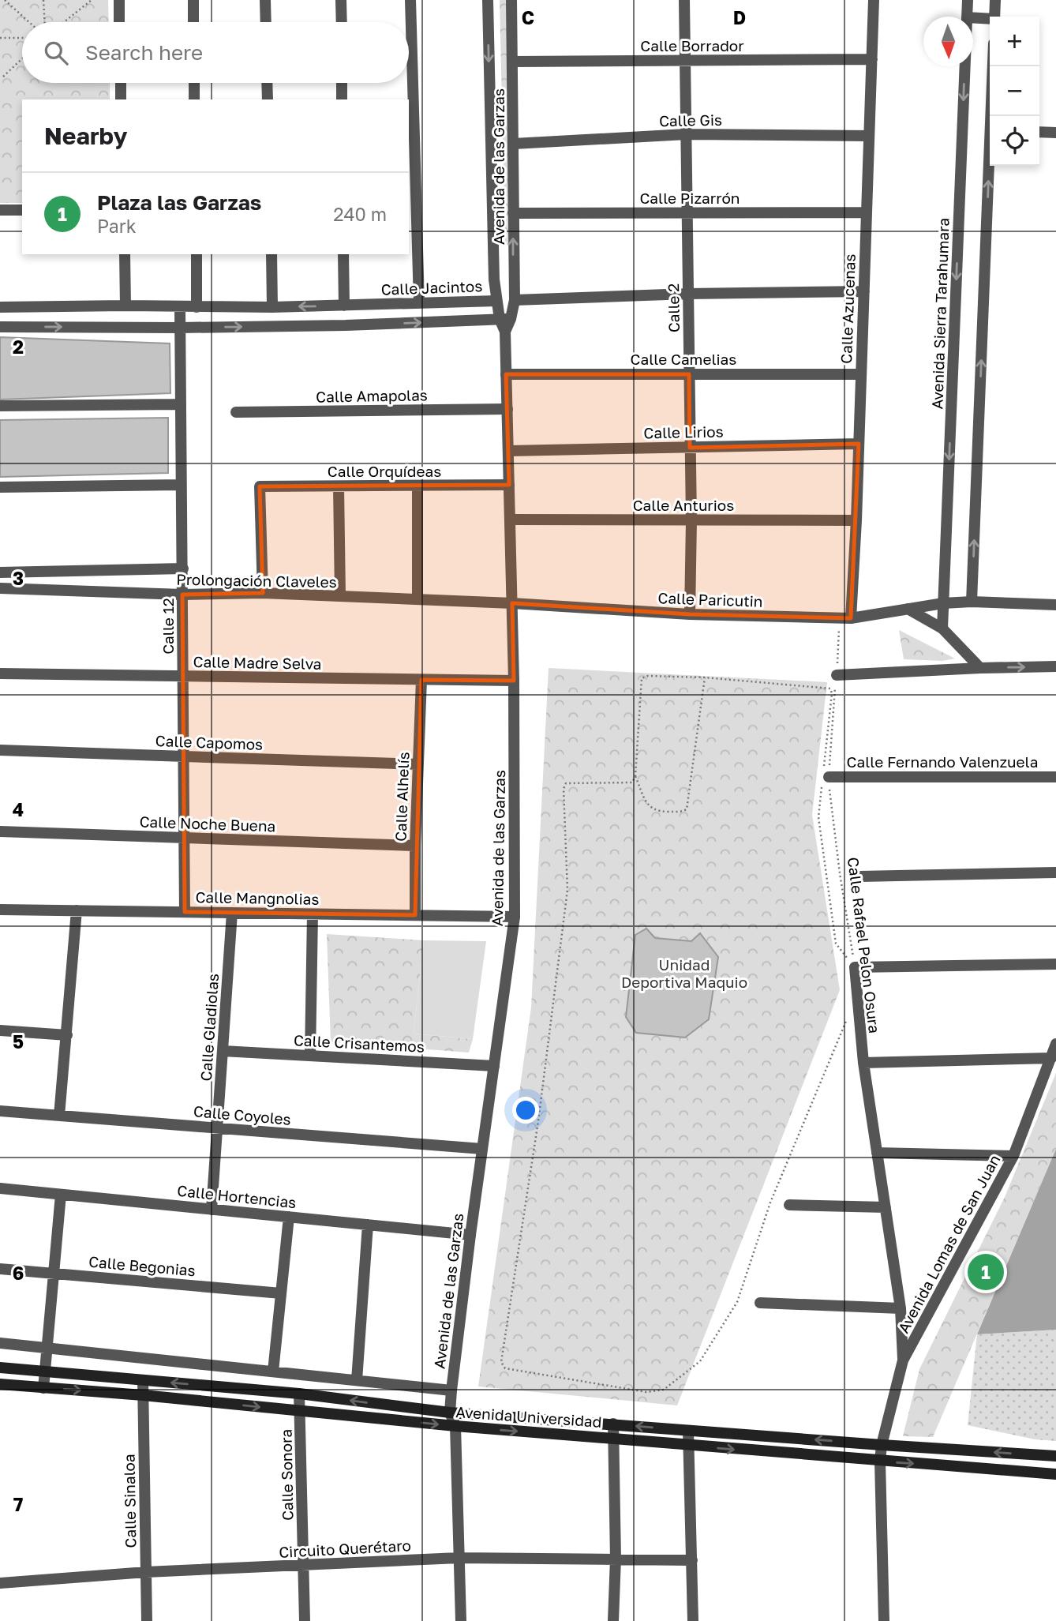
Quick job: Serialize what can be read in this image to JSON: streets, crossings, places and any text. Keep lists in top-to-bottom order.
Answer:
{
  "streets": {
    "main road": ["Avenida Universidad"],
    "street": [
      "Calle Borrador",
      "Calle Gis",
      "Avenida de las Garzas",
      "Calle Pizarrón",
      "Calle Jacintos",
      "Calle 2",
      "Calle Azucenas",
      "Avenida Sierra Tarahumara",
      "Calle Camelias",
      "Calle Amapolas",
      "Calle Lirios",
      "Calle Orquídeas",
      "Calle Anturios",
      "Prolongación Claveles",
      "Calle Paricutin",
      "Calle 12",
      "Calle Madre Selva",
      "Calle Capomos",
      "Calle Fernando Valenzuela",
      "Calle Alhelís",
      "Calle Noche Buena",
      "Calle Mangnolias",
      "Calle Rafael Pelon Osura",
      "Calle Gladiolas",
      "Calle Crisantemos",
      "Calle Coyoles",
      "Calle Hortencias",
      "Avenida Lomas de San Juan",
      "Calle Begonias",
      "Calle Sonora",
      "Calle Sinaloa",
      "Circuito Querétaro"
    ]
  },
  "crossings": [
    ["Calle Borrador", "Avenida de las Garzas"],
    ["Calle Borrador", "Calle 2"],
    ["Calle Borrador", "Calle Azucenas"],
    ["Calle Gis", "Avenida de las Garzas"],
    ["Calle Gis", "Calle 2"],
    ["Calle Gis", "Calle Azucenas"],
    ["Avenida de las Garzas", "Calle Pizarrón"],
    ["Avenida de las Garzas", "Calle Jacintos"],
    ["Avenida de las Garzas", "Calle Camelias"],
    ["Avenida de las Garzas", "Calle Amapolas"],
    ["Avenida de las Garzas", "Calle Lirios"],
    ["Avenida de las Garzas", "Calle Orquídeas"],
    ["Avenida de las Garzas", "Calle Anturios"],
    ["Avenida de las Garzas", "Prolongación Claveles"],
    ["Avenida de las Garzas", "Calle Paricutin"],
    ["Avenida de las Garzas", "Calle Madre Selva"],
    ["Avenida de las Garzas", "Calle Mangnolias"],
    ["Avenida de las Garzas", "Calle Crisantemos"],
    ["Avenida de las Garzas", "Calle Coyoles"],
    ["Avenida de las Garzas", "Calle Hortencias"],
    ["Avenida de las Garzas", "Avenida Universidad"],
    ["Avenida de las Garzas", "Circuito Querétaro"],
    ["Calle Pizarrón", "Calle 2"],
    ["Calle Pizarrón", "Calle Azucenas"],
    ["Calle Jacintos", "Calle 2"],
    ["Calle Jacintos", "Calle Azucenas"],
    ["Calle Jacintos", "Calle 12"],
    ["Calle 2", "Calle Camelias"],
    ["Calle 2", "Calle Lirios"],
    ["Calle 2", "Calle Anturios"],
    ["Calle 2", "Calle Paricutin"],
    ["Calle Azucenas", "Calle Camelias"],
    ["Calle Azucenas", "Calle Lirios"],
    ["Calle Azucenas", "Calle Anturios"],
    ["Calle Azucenas", "Calle Paricutin"],
    ["Calle Azucenas", "Calle Rafael Pelon Osura"],
    ["Avenida Sierra Tarahumara", "Calle Paricutin"],
    ["Calle Orquídeas", "Prolongación Claveles"],
    ["Prolongación Claveles", "Calle Paricutin"],
    ["Prolongación Claveles", "Calle 12"],
    ["Calle Paricutin", "Calle Rafael Pelon Osura"],
    ["Calle 12", "Calle Madre Selva"],
    ["Calle 12", "Calle Capomos"],
    ["Calle 12", "Calle Noche Buena"],
    ["Calle 12", "Calle Mangnolias"],
    ["Calle Madre Selva", "Calle Alhelís"],
    ["Calle Capomos", "Calle Alhelís"],
    ["Calle Fernando Valenzuela", "Calle Rafael Pelon Osura"],
    ["Calle Alhelís", "Calle Noche Buena"],
    ["Calle Alhelís", "Calle Mangnolias"],
    ["Calle Mangnolias", "Calle Gladiolas"],
    ["Calle Rafael Pelon Osura", "Avenida Lomas de San Juan"],
    ["Calle Gladiolas", "Calle Crisantemos"],
    ["Calle Gladiolas", "Calle Coyoles"],
    ["Calle Gladiolas", "Calle Hortencias"],
    ["Avenida Lomas de San Juan", "Avenida Universidad"],
    ["Avenida Universidad", "Calle Sonora"],
    ["Avenida Universidad", "Calle Sinaloa"],
    ["Calle Sonora", "Circuito Querétaro"],
    ["Calle Sinaloa", "Circuito Querétaro"]
  ],
  "parks": ["Unidad Deportiva Maquio"],
  "north": "bottom",
  "page": {
    "map_buttons": ["+", "−"],
    "search": "Search here",
    "heading": "Nearby",
    "list": [
      {
        "mark": "1",
        "name": "Plaza las Garzas",
        "note": "Park",
        "value": "240 m"
      }
    ],
    "pins": "1"
  },
  "grid": {
    "columns": ["C", "D"],
    "rows": [
      "2",
      "3",
      "4",
      "5",
      "6",
      "7"
    ]
  }
}
